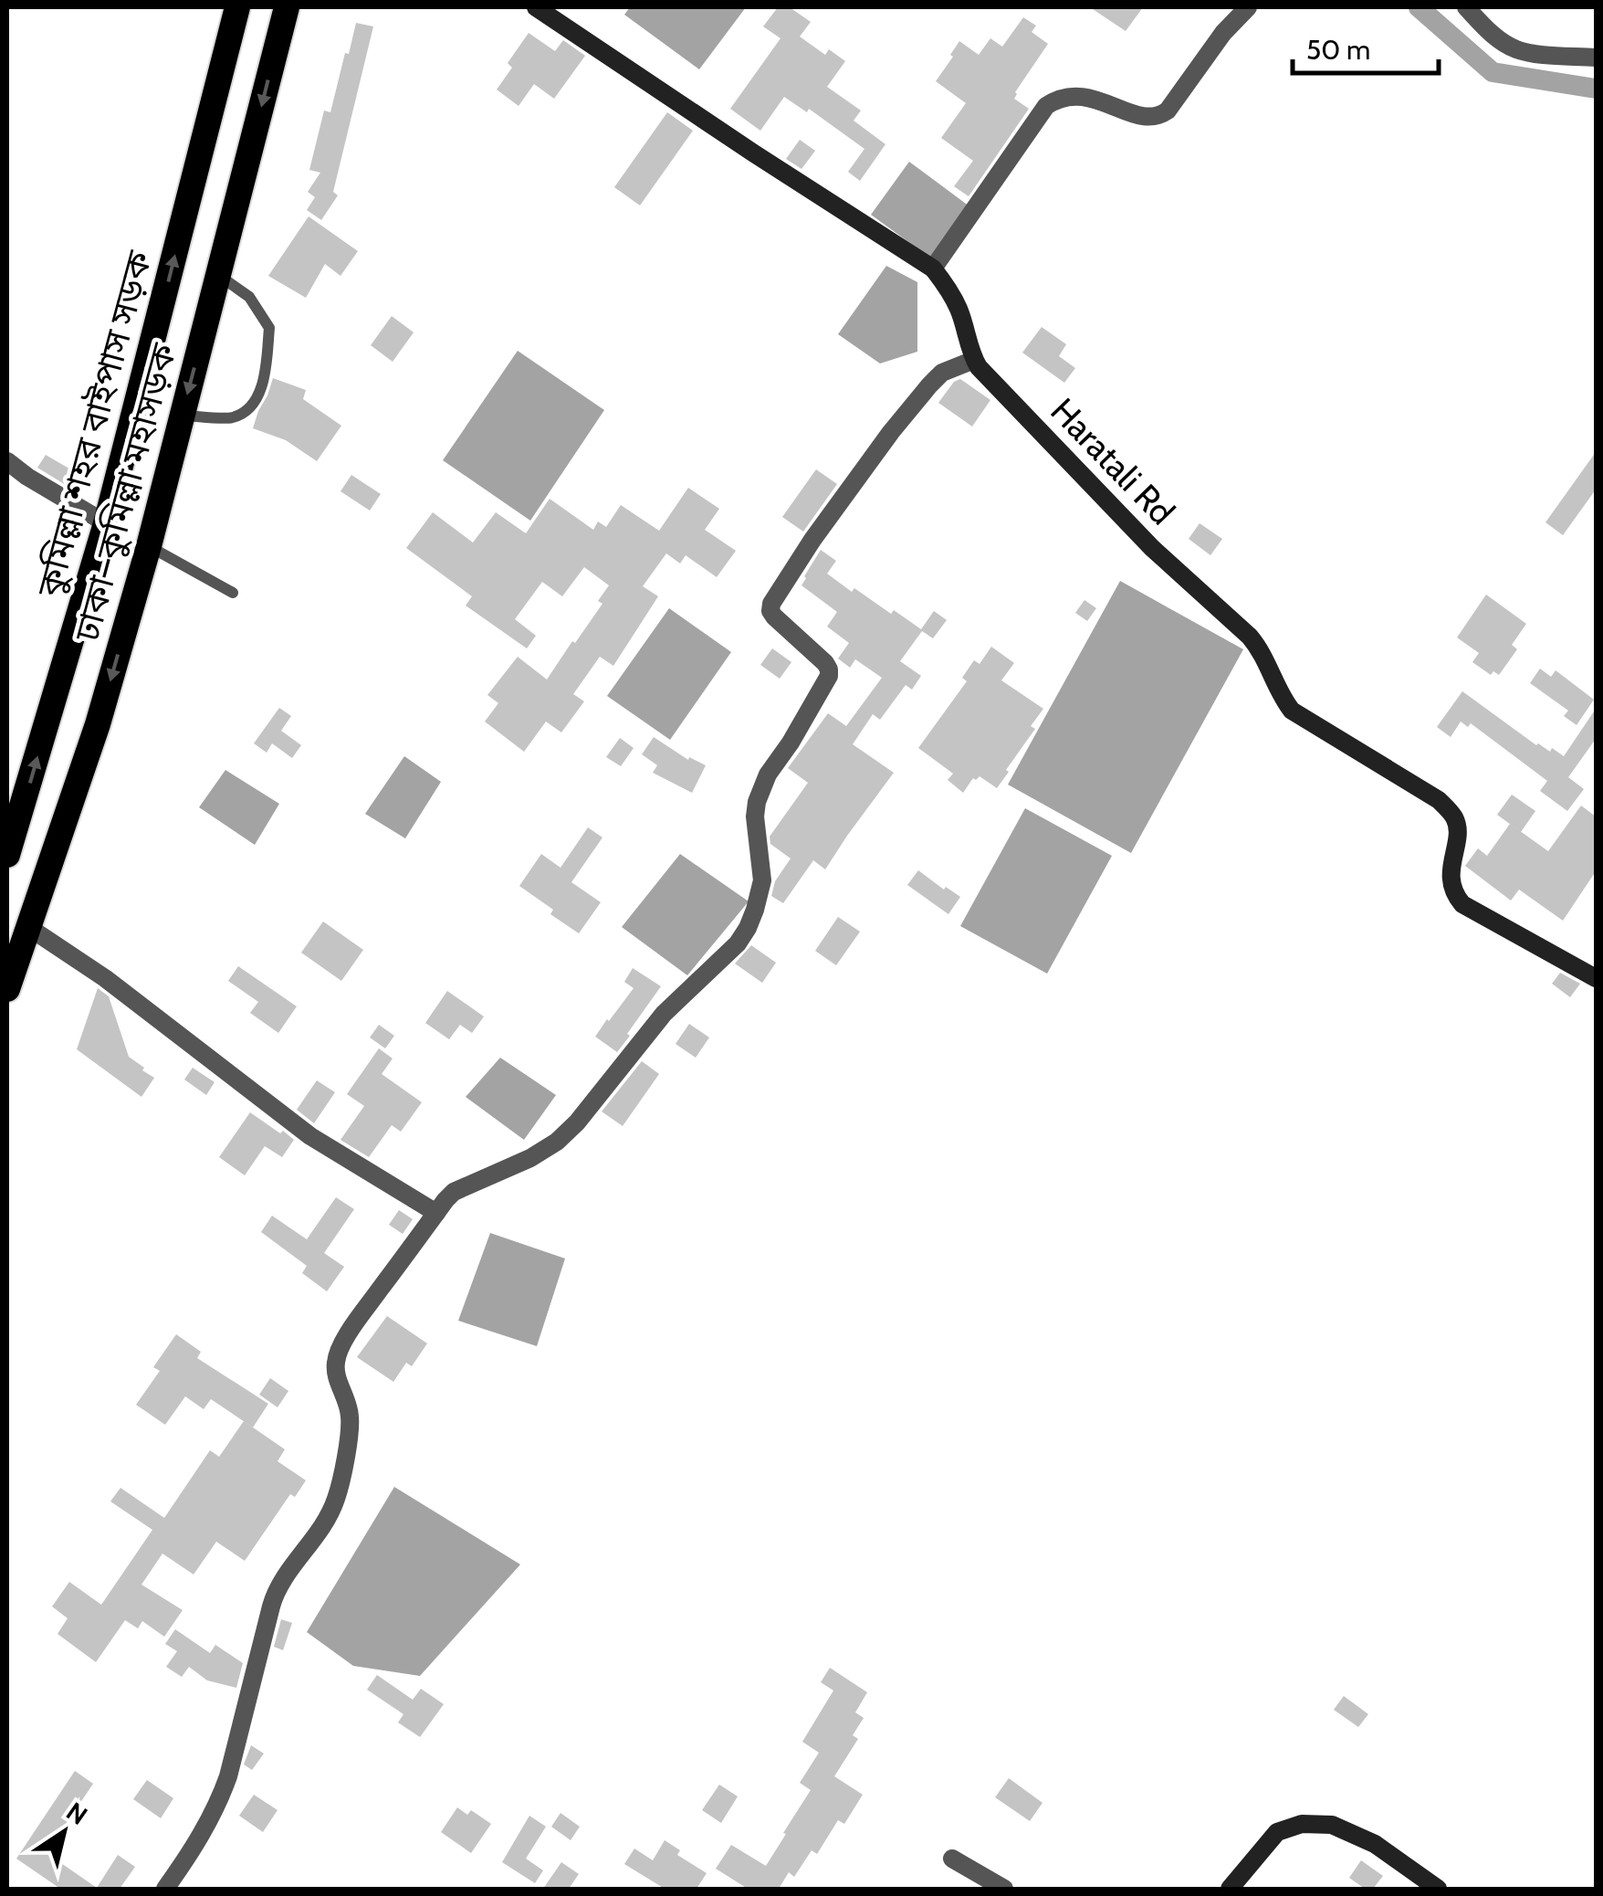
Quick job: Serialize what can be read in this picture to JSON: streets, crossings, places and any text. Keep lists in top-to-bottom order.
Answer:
{
  "streets": {
    "highway": ["কুমিল্লা শহর বাইপাস সড়ক", "ঢাকা–কুমিল্লা মহাসড়ক"],
    "main road": ["Haratali Rd"]
  },
  "one_way": ["কুমিল্লা শহর বাইপাস সড়ক", "ঢাকা–কুমিল্লা মহাসড়ক"],
  "scale_bar": "50 m",
  "north": "top right"
}
